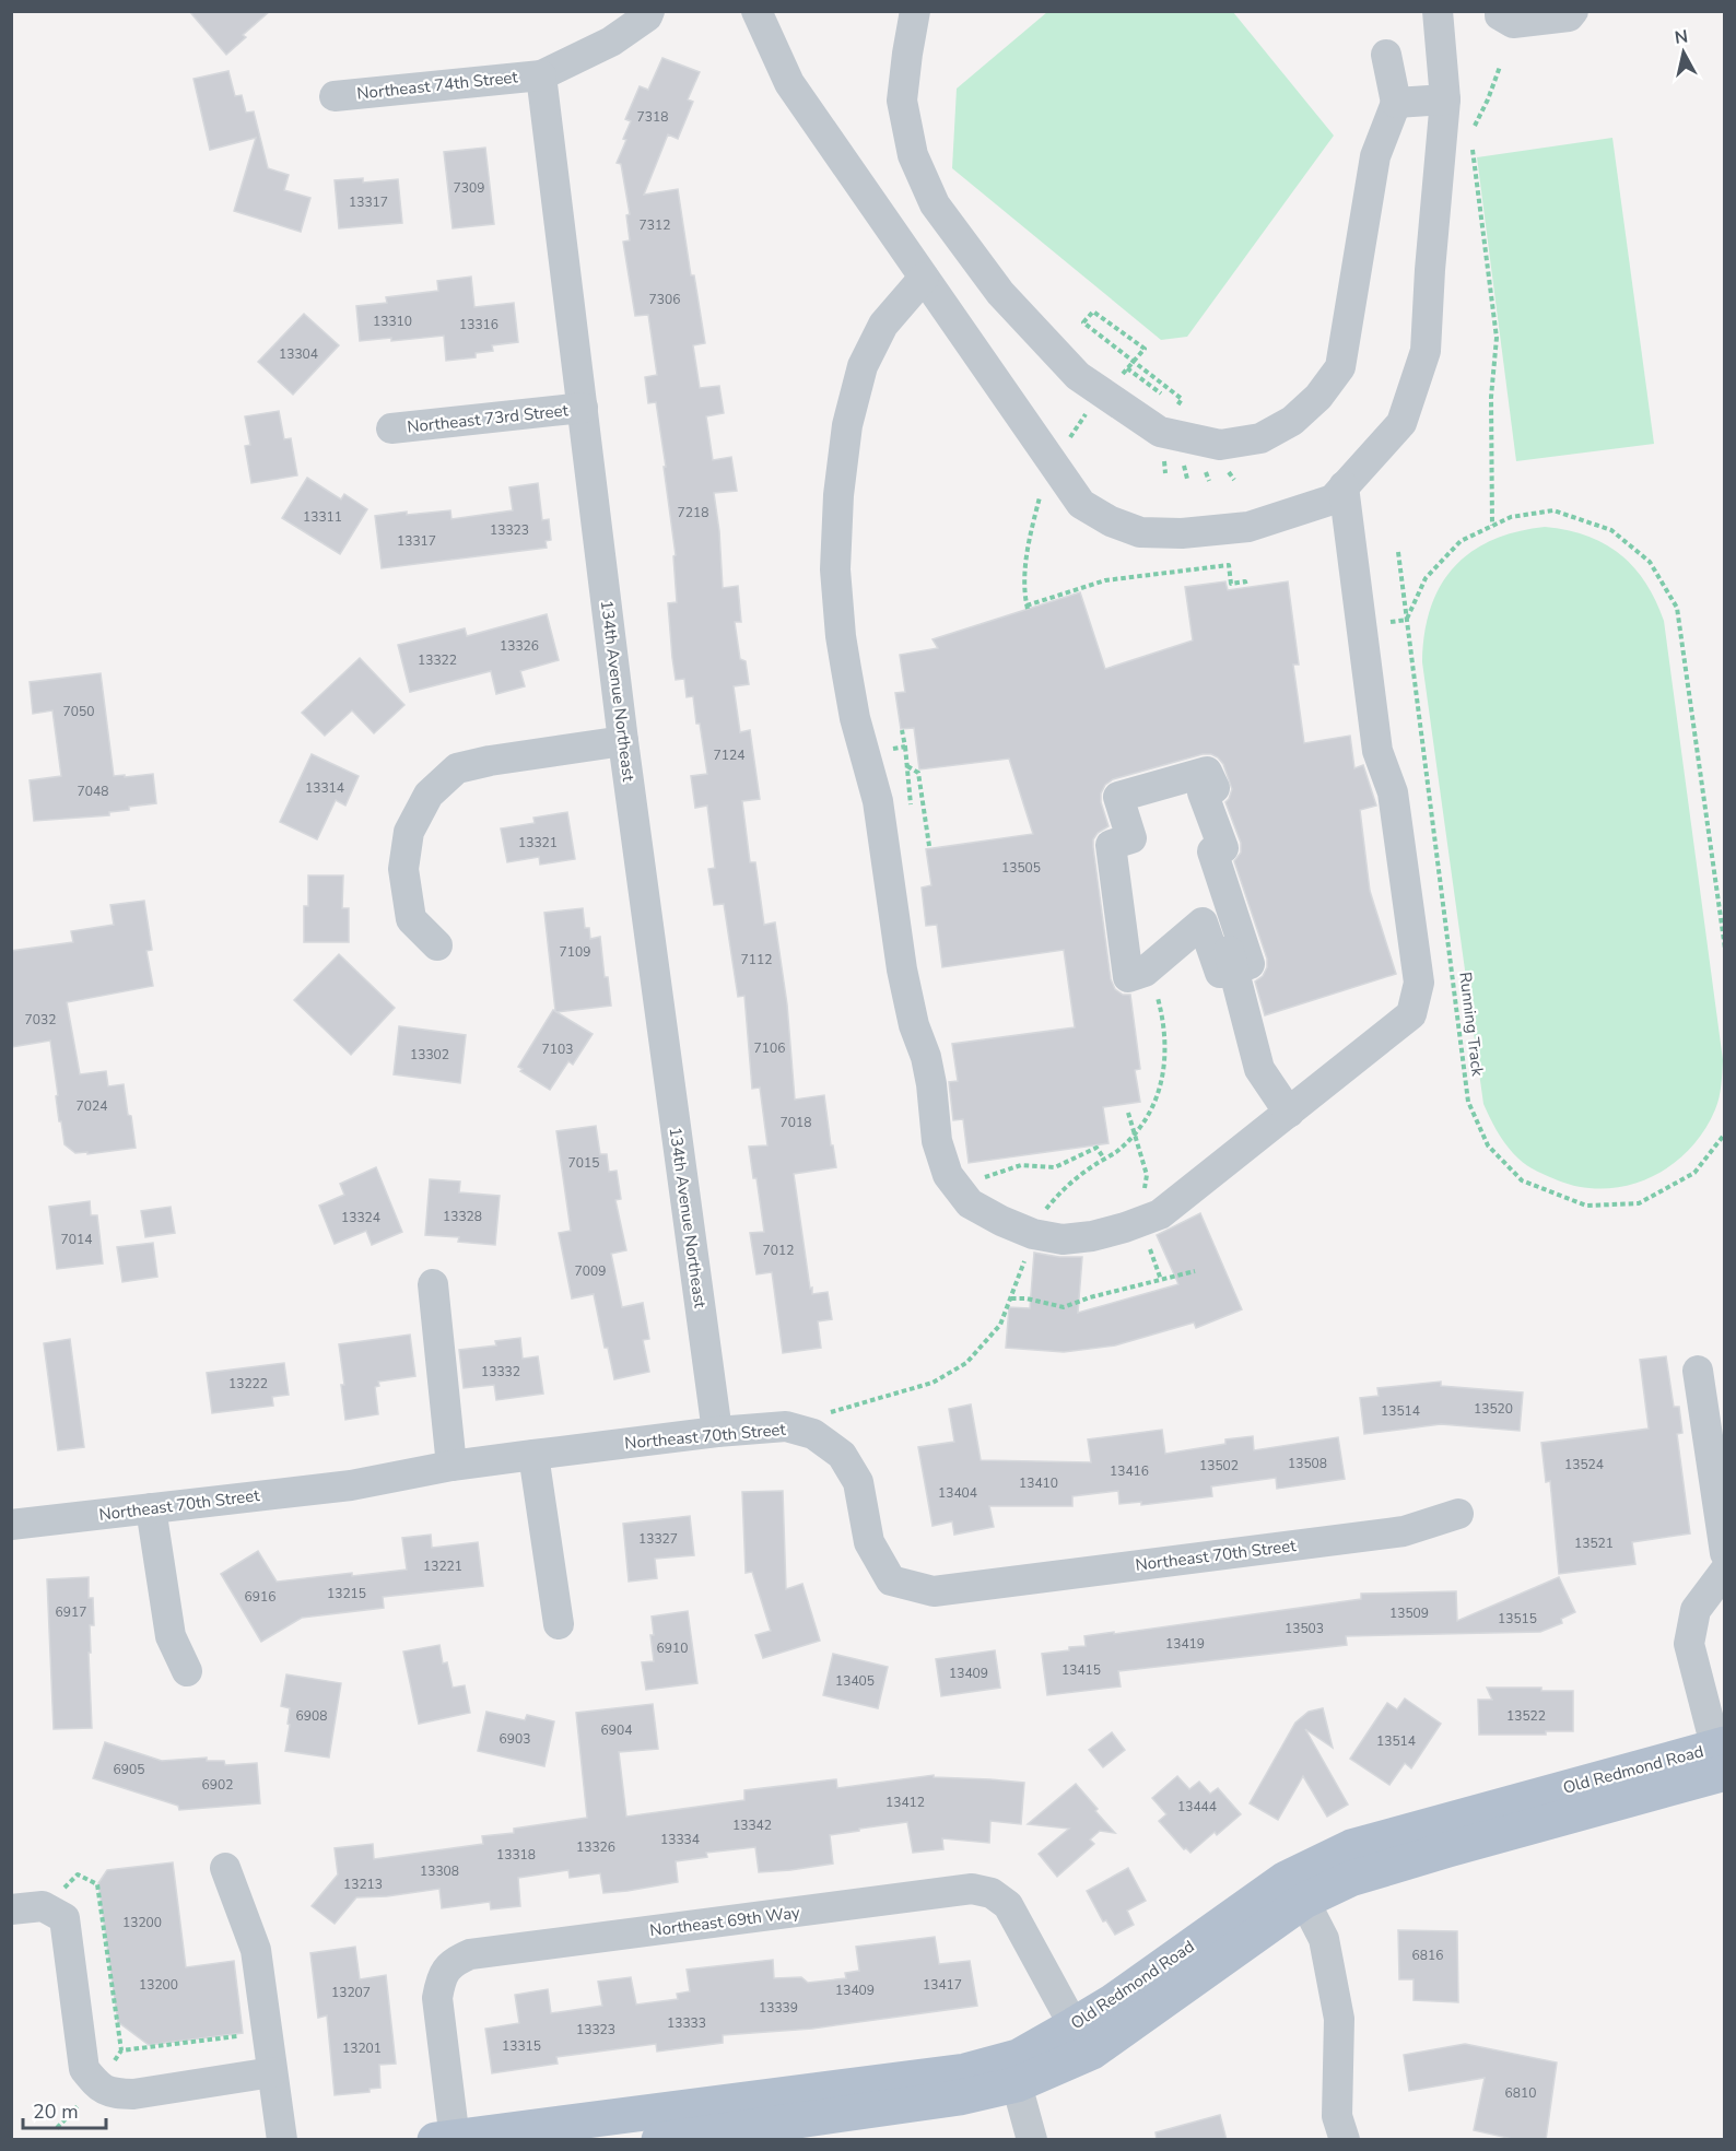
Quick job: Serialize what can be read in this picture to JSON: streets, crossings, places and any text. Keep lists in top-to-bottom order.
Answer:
{
  "streets": {
    "main road": ["Old Redmond Road"],
    "street": [
      "Northeast 74th Street",
      "Northeast 73rd Street",
      "134th Avenue Northeast",
      "Northeast 70th Street",
      "Northeast 69th Way"
    ],
    "path": ["Running Track"]
  },
  "crossings": [
    ["Northeast 74th Street", "134th Avenue Northeast"],
    ["Northeast 73rd Street", "134th Avenue Northeast"],
    ["134th Avenue Northeast", "Northeast 70th Street"],
    ["Old Redmond Road", "Northeast 69th Way"]
  ],
  "house_numbers": [
    "7318",
    "7309",
    "13317",
    "7312",
    "7306",
    "13310",
    "13316",
    "13304",
    "7218",
    "13311",
    "13323",
    "13317",
    "13326",
    "13322",
    "7050",
    "7124",
    "13314",
    "7048",
    "13321",
    "13505",
    "7109",
    "7112",
    "7032",
    "7106",
    "7103",
    "13302",
    "7024",
    "7018",
    "7015",
    "13328",
    "13324",
    "7014",
    "7012",
    "7009",
    "13332",
    "13222",
    "13520",
    "13514",
    "13508",
    "13524",
    "13502",
    "13416",
    "13410",
    "13404",
    "13327",
    "13521",
    "13221",
    "13215",
    "6916",
    "6917",
    "13509",
    "13515",
    "13503",
    "13419",
    "6910",
    "13415",
    "13409",
    "13405",
    "6908",
    "13522",
    "6904",
    "6903",
    "13514",
    "6905",
    "6902",
    "13412",
    "13444",
    "13342",
    "13334",
    "13326",
    "13318",
    "13308",
    "13213",
    "13200",
    "6816",
    "13200",
    "13417",
    "13409",
    "13207",
    "13339",
    "13333",
    "13323",
    "13315",
    "13201",
    "6810"
  ],
  "scale_bar": "20 m",
  "north": "top"
}
